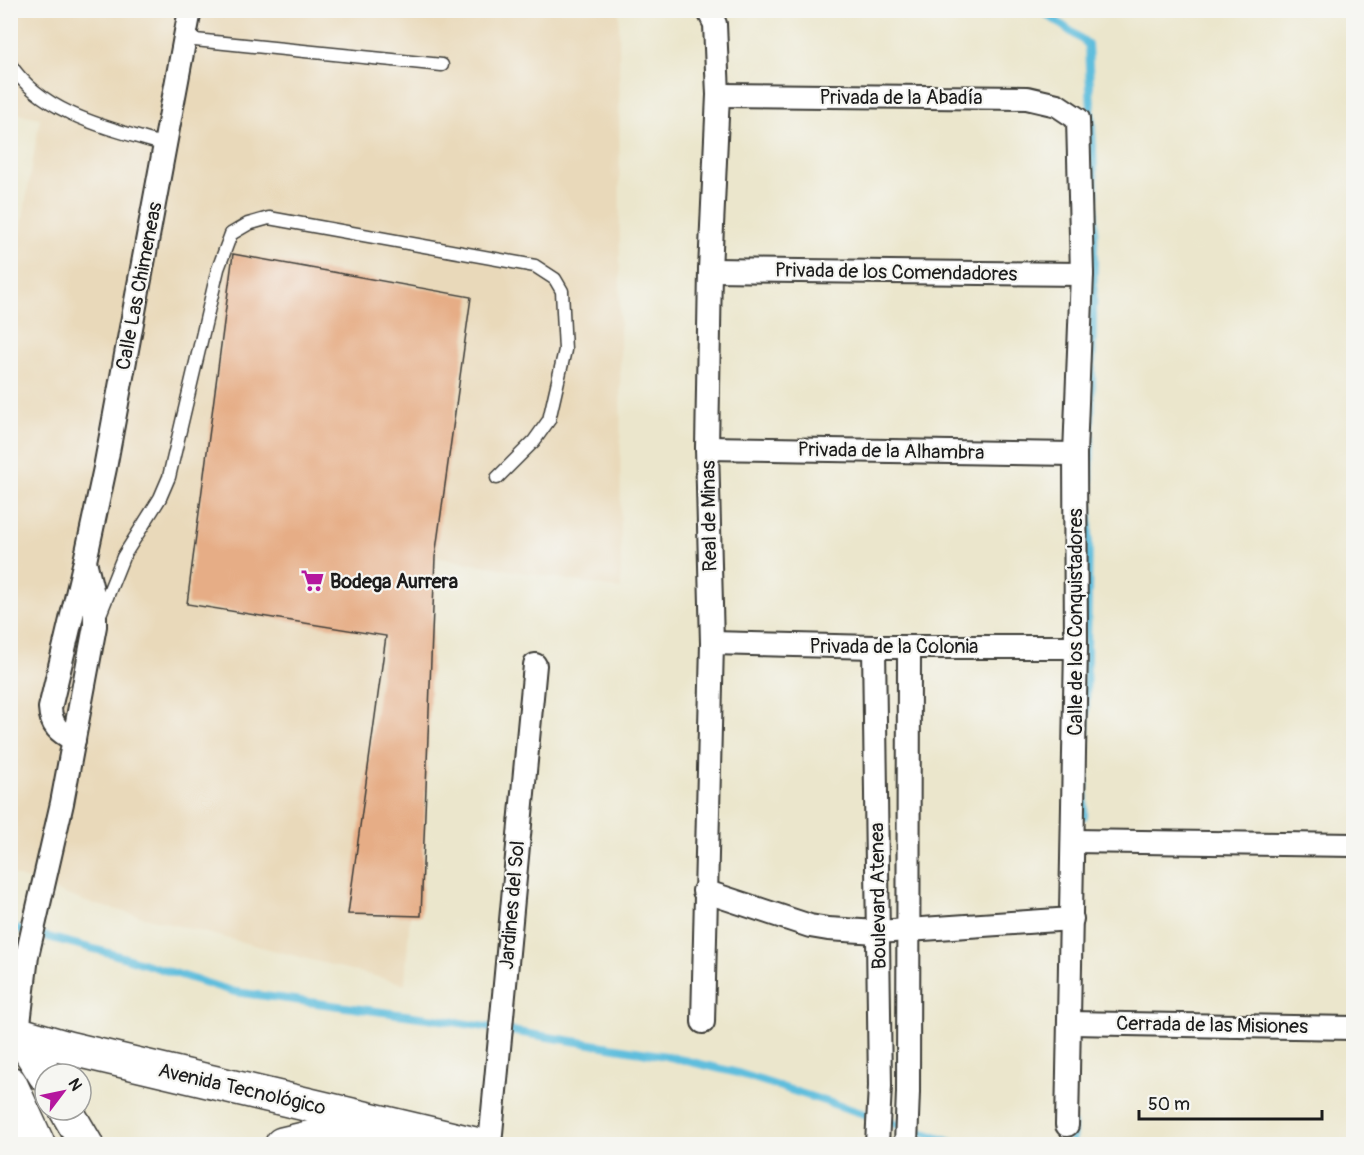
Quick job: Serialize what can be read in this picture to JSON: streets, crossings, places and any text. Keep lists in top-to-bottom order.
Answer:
{
  "streets": {
    "main road": ["Avenida Tecnológico"],
    "street": [
      "Privada de la Abadía",
      "Privada de los Comendadores",
      "Calle Las Chimeneas",
      "Privada de la Alhambra",
      "Real de Minas",
      "Calle de los Conquistadores",
      "Privada de la Colonia",
      "Boulevard Atenea",
      "Jardines del Sol",
      "Cerrada de las Misiones"
    ]
  },
  "crossings": [
    ["Privada de la Abadía", "Real de Minas"],
    ["Privada de la Abadía", "Calle de los Conquistadores"],
    ["Privada de los Comendadores", "Real de Minas"],
    ["Privada de los Comendadores", "Calle de los Conquistadores"],
    ["Calle Las Chimeneas", "Avenida Tecnológico"],
    ["Privada de la Alhambra", "Real de Minas"],
    ["Privada de la Alhambra", "Calle de los Conquistadores"],
    ["Real de Minas", "Privada de la Colonia"],
    ["Calle de los Conquistadores", "Privada de la Colonia"],
    ["Calle de los Conquistadores", "Cerrada de las Misiones"],
    ["Privada de la Colonia", "Boulevard Atenea"]
  ],
  "places": {
    "supermarket": ["Bodega Aurrera"]
  },
  "scale_bar": "50 m",
  "north": "top right"
}
